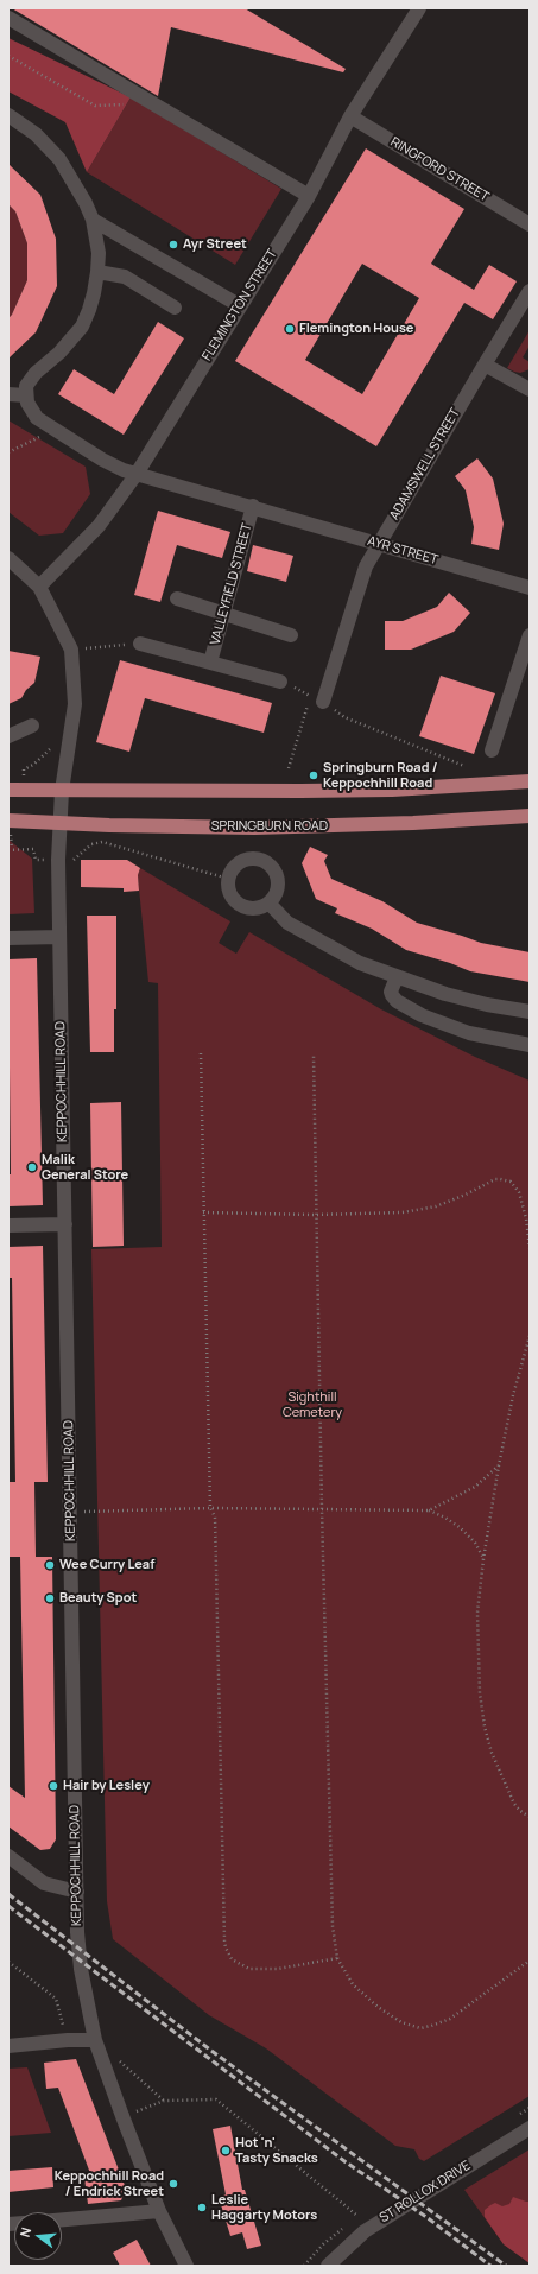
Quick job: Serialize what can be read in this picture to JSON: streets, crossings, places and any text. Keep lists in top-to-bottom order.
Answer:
{
  "streets": {
    "main road": ["SPRINGBURN ROAD"],
    "street": [
      "RINGFORD STREET",
      "FLEMINGTON STREET",
      "ADAMSWELL STREET",
      "AYR STREET",
      "VALLEYFIELD STREET",
      "KEPPOCHHILL ROAD",
      "ST ROLLOX DRIVE"
    ]
  },
  "crossings": [
    ["RINGFORD STREET", "FLEMINGTON STREET"],
    ["FLEMINGTON STREET", "AYR STREET"],
    ["ADAMSWELL STREET", "AYR STREET"],
    ["AYR STREET", "VALLEYFIELD STREET"],
    ["SPRINGBURN ROAD", "KEPPOCHHILL ROAD"]
  ],
  "parks": ["Sighthill Cemetery"],
  "places": [
    "Ayr Street",
    "Flemington House",
    "Springburn Road / Keppochhill Road",
    "Malik General Store",
    "Wee Curry Leaf",
    "Beauty Spot",
    "Hair by Lesley",
    "Hot 'n' Tasty Snacks",
    "Keppochhill Road / Endrick Street",
    "Leslie Haggarty Motors"
  ],
  "north": "left"
}
